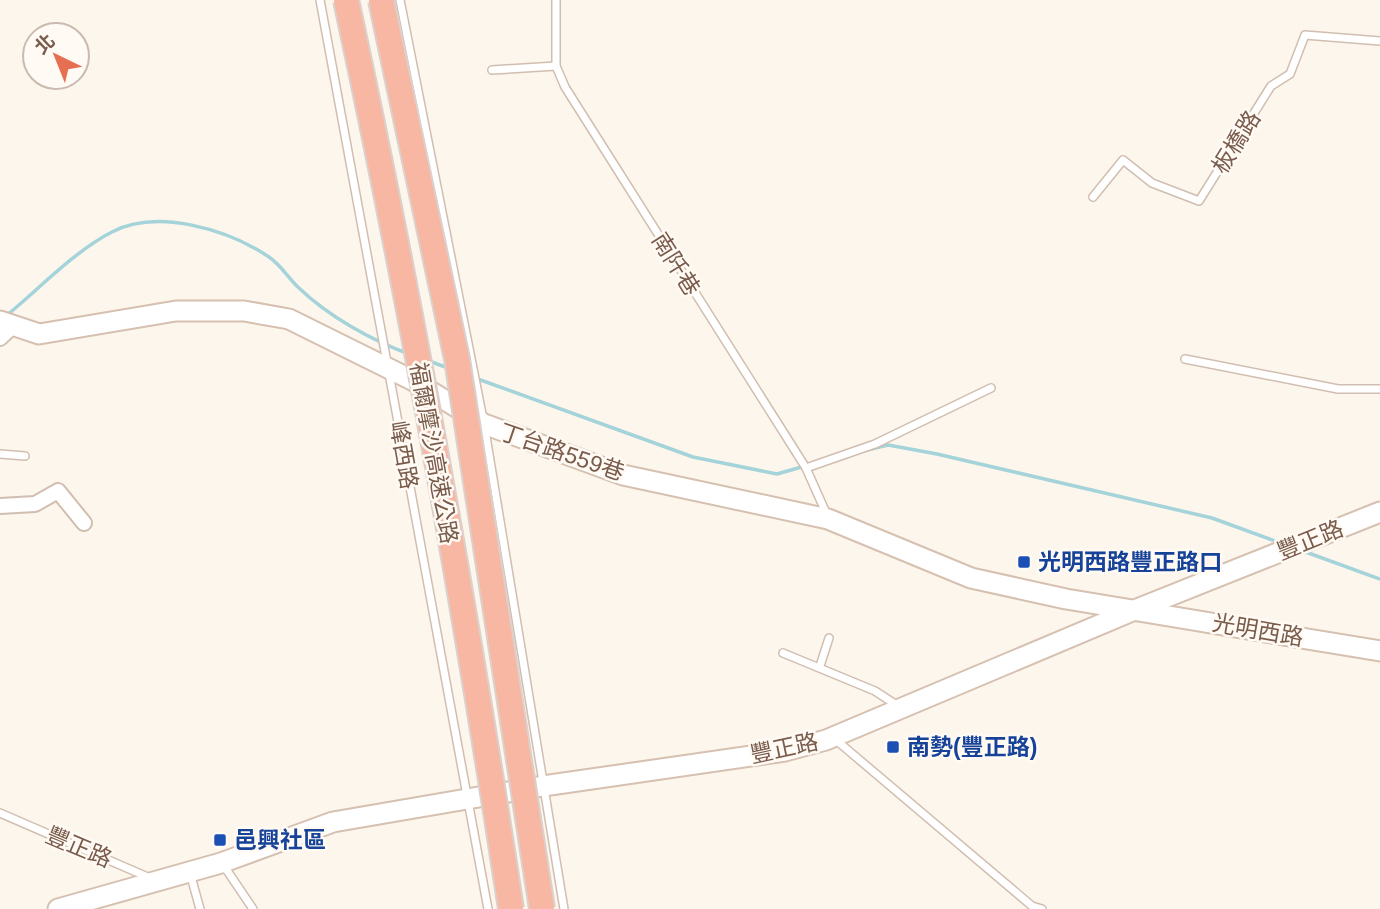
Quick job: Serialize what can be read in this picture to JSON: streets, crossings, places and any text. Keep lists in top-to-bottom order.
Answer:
{
  "streets": {
    "highway": ["福爾摩沙高速公路"],
    "street": ["丁台路559巷", "豐正路", "光明西路"],
    "lane": ["板橋路", "南阡巷", "峰西路"]
  },
  "crossings": [
    ["南阡巷", "丁台路559巷"],
    ["丁台路559巷", "峰西路"],
    ["丁台路559巷", "豐正路"],
    ["丁台路559巷", "光明西路"],
    ["峰西路", "豐正路"],
    ["豐正路", "光明西路"]
  ],
  "places": {
    "transit": ["光明西路豐正路口", "南勢(豐正路)", "邑興社區"]
  },
  "north": "top left"
}
